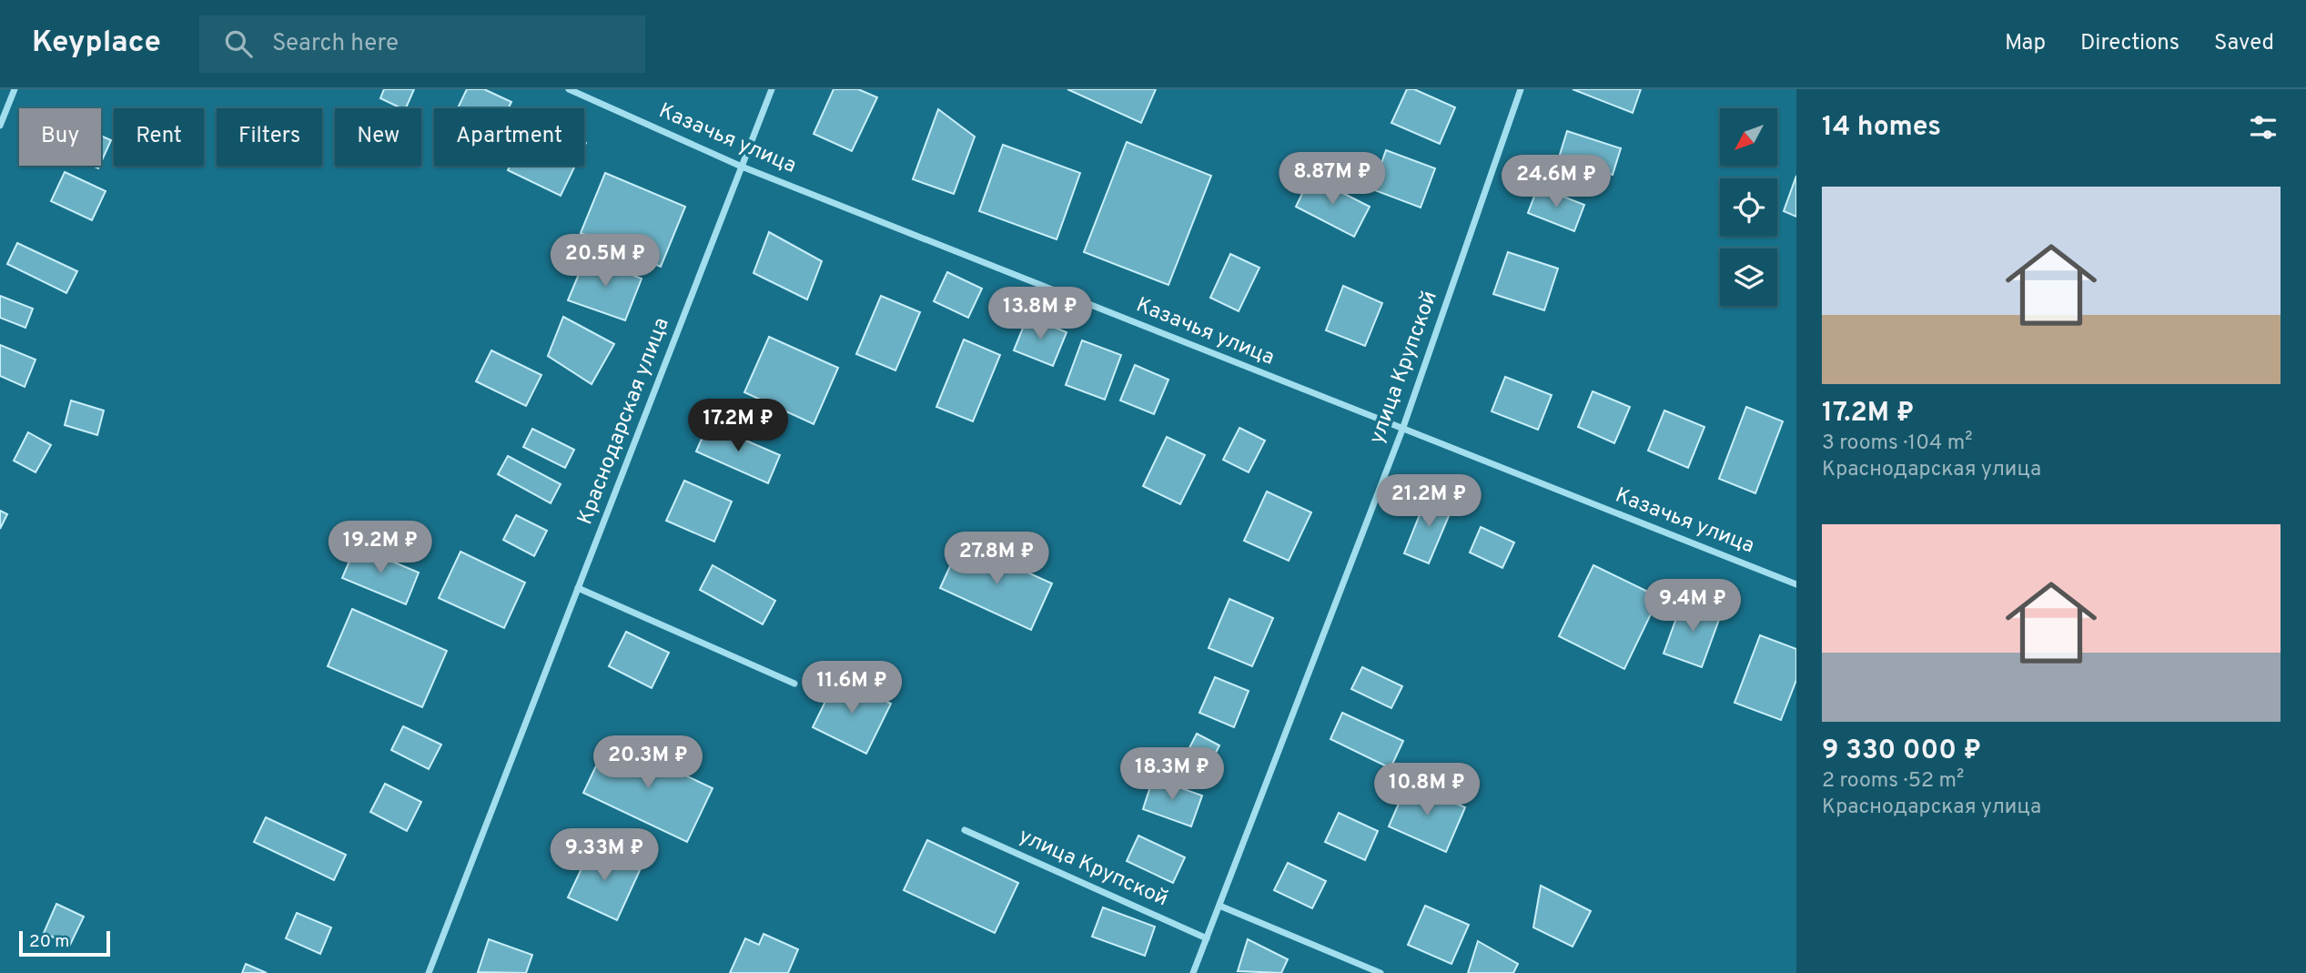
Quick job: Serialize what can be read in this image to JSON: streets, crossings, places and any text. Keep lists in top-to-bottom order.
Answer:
{
  "streets": {
    "street": ["Казачья улица", "улица Крупской", "Краснодарская улица"]
  },
  "crossings": [
    ["Казачья улица", "улица Крупской"],
    ["Казачья улица", "Краснодарская улица"]
  ],
  "scale_bar": "20 m",
  "north": "bottom left",
  "page": {
    "header": "Keyplace",
    "search": "Search here",
    "nav": ["Map", "Directions", "Saved"],
    "heading": "14 homes",
    "chip": [
      "Buy",
      "Rent",
      "Filters",
      "New",
      "Apartment"
    ],
    "price": [
      "8.87M ₽",
      "24.6M ₽",
      "20.5M ₽",
      "13.8M ₽",
      "17.2M ₽",
      "21.2M ₽",
      "19.2M ₽",
      "27.8M ₽",
      "9.4M ₽",
      "11.6M ₽",
      "20.3M ₽",
      "18.3M ₽",
      "10.8M ₽",
      "9.33M ₽"
    ],
    "list": [
      {
        "name": "17.2M ₽",
        "note": "3 rooms · 104 m² · Краснодарская улица"
      },
      {
        "name": "9 330 000 ₽",
        "note": "2 rooms · 52 m² · Краснодарская улица"
      }
    ],
    "scale": "20 m"
  }
}
